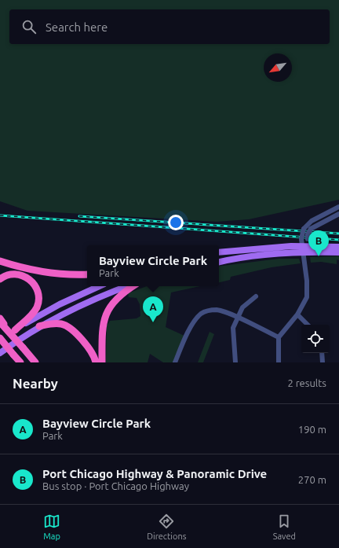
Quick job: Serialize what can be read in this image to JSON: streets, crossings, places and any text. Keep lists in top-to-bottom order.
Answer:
{
  "north": "bottom left",
  "page": {
    "search": "Search here",
    "pins": ["B", "A"],
    "popup": ["Bayview Circle Park", "Park"],
    "heading": ["Nearby", "2 results"],
    "list": [
      {
        "mark": "A",
        "name": "Bayview Circle Park",
        "note": "Park",
        "value": "190 m"
      },
      {
        "mark": "B",
        "name": "Port Chicago Highway & Panoramic Drive",
        "note": "Bus stop · Port Chicago Highway",
        "value": "270 m"
      }
    ],
    "nav": ["Map", "Directions", "Saved"]
  }
}
